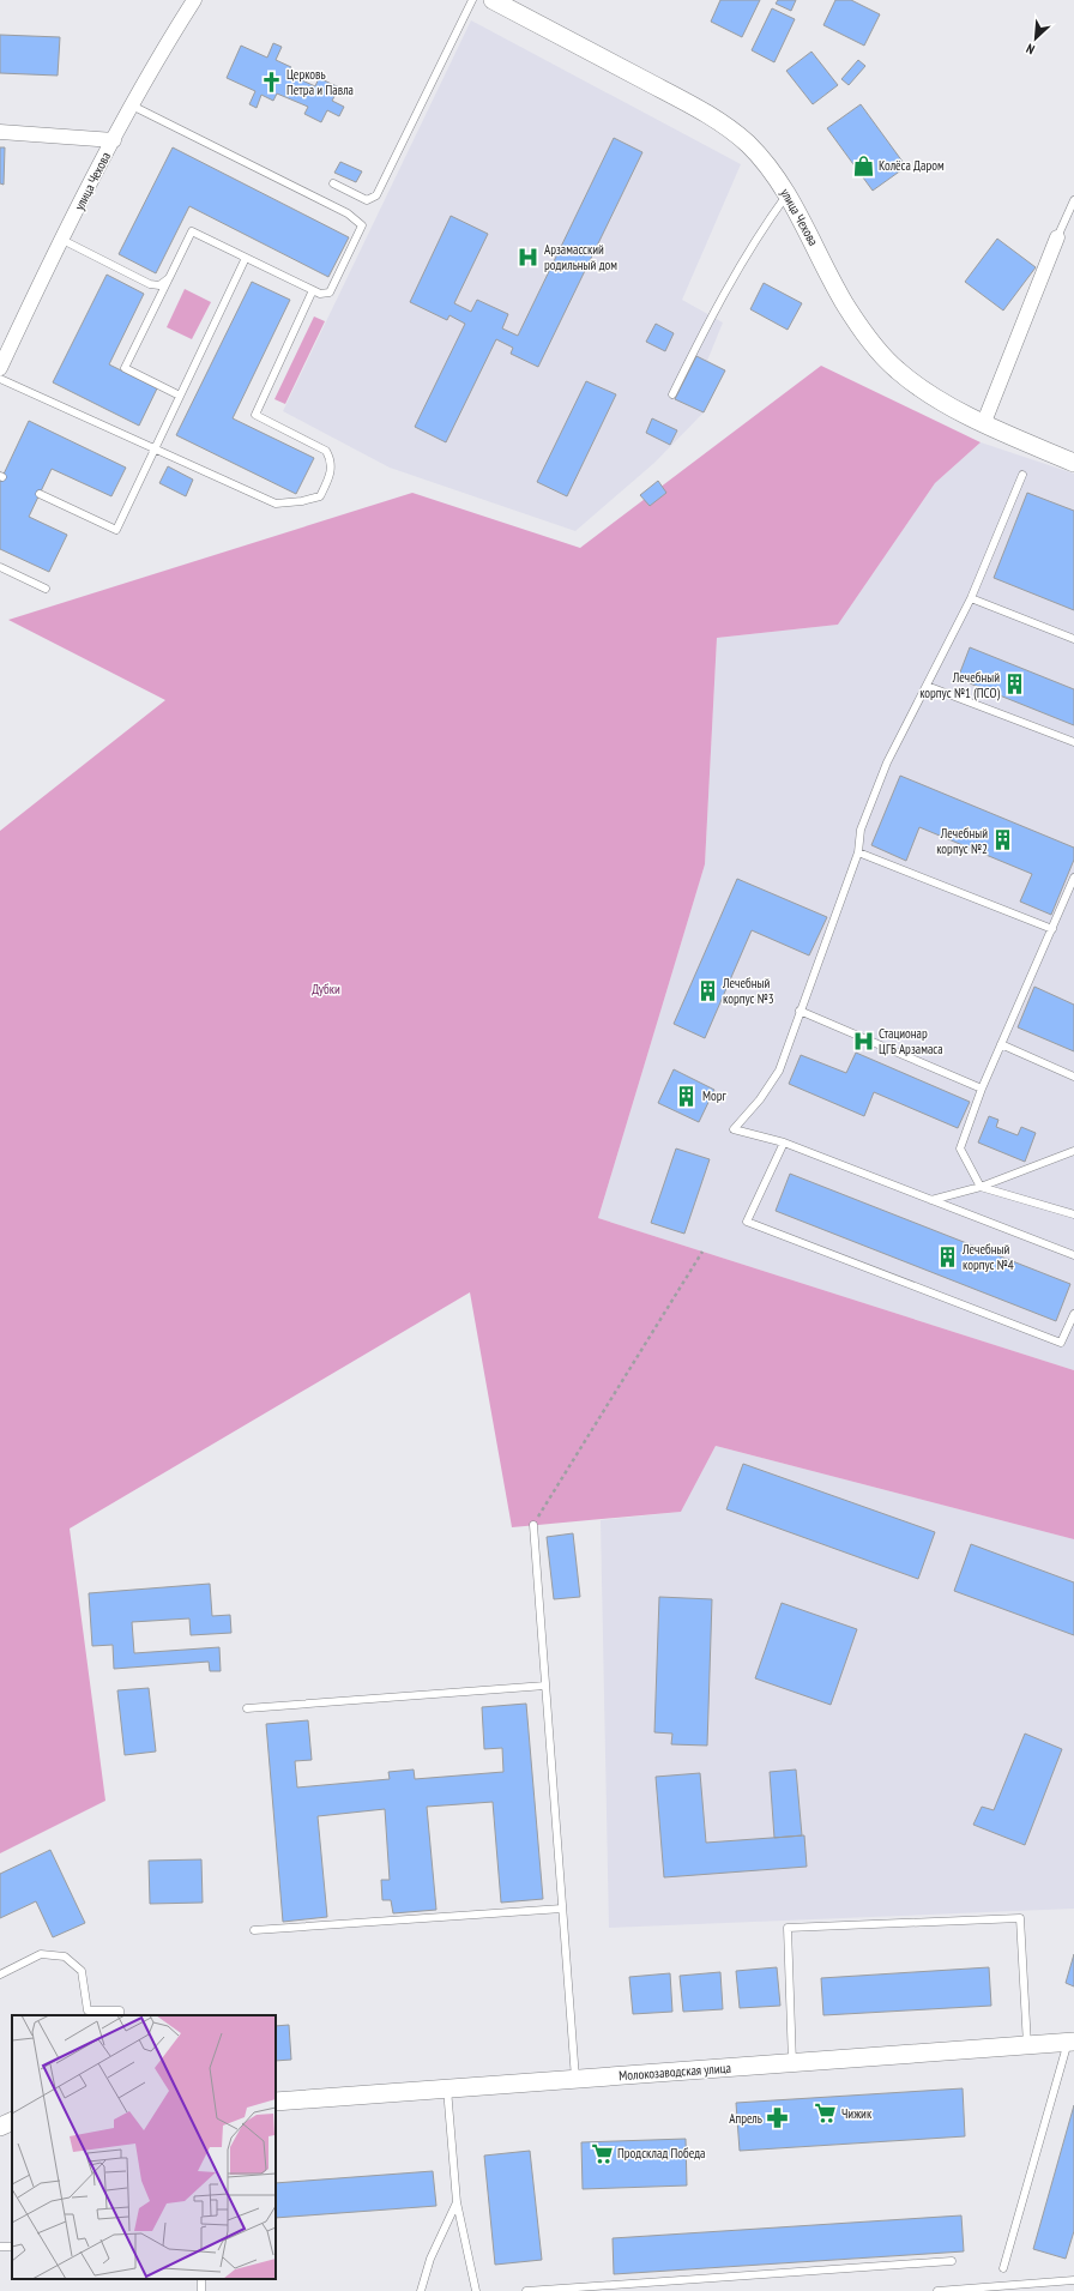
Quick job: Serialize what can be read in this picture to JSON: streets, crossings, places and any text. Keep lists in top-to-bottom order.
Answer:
{
  "streets": {
    "street": ["улица Чехова", "Молокозаводская улица"]
  },
  "parks": ["Дубки"],
  "places": {
    "church": ["Церковь Петра и Павла"],
    "shop": ["Колёса Даром"],
    "hospital": ["Арзамасский родильный дом", "Стационар ЦГБ Арзамаса"],
    "building": [
      "Лечебный корпус №1 (ПСО)",
      "Лечебный корпус №2",
      "Лечебный корпус №3",
      "Морг",
      "Лечебный корпус №4"
    ],
    "supermarket": ["Чижик", "Продсклад Победа"],
    "pharmacy": ["Апрель"]
  },
  "north": "bottom left"
}
